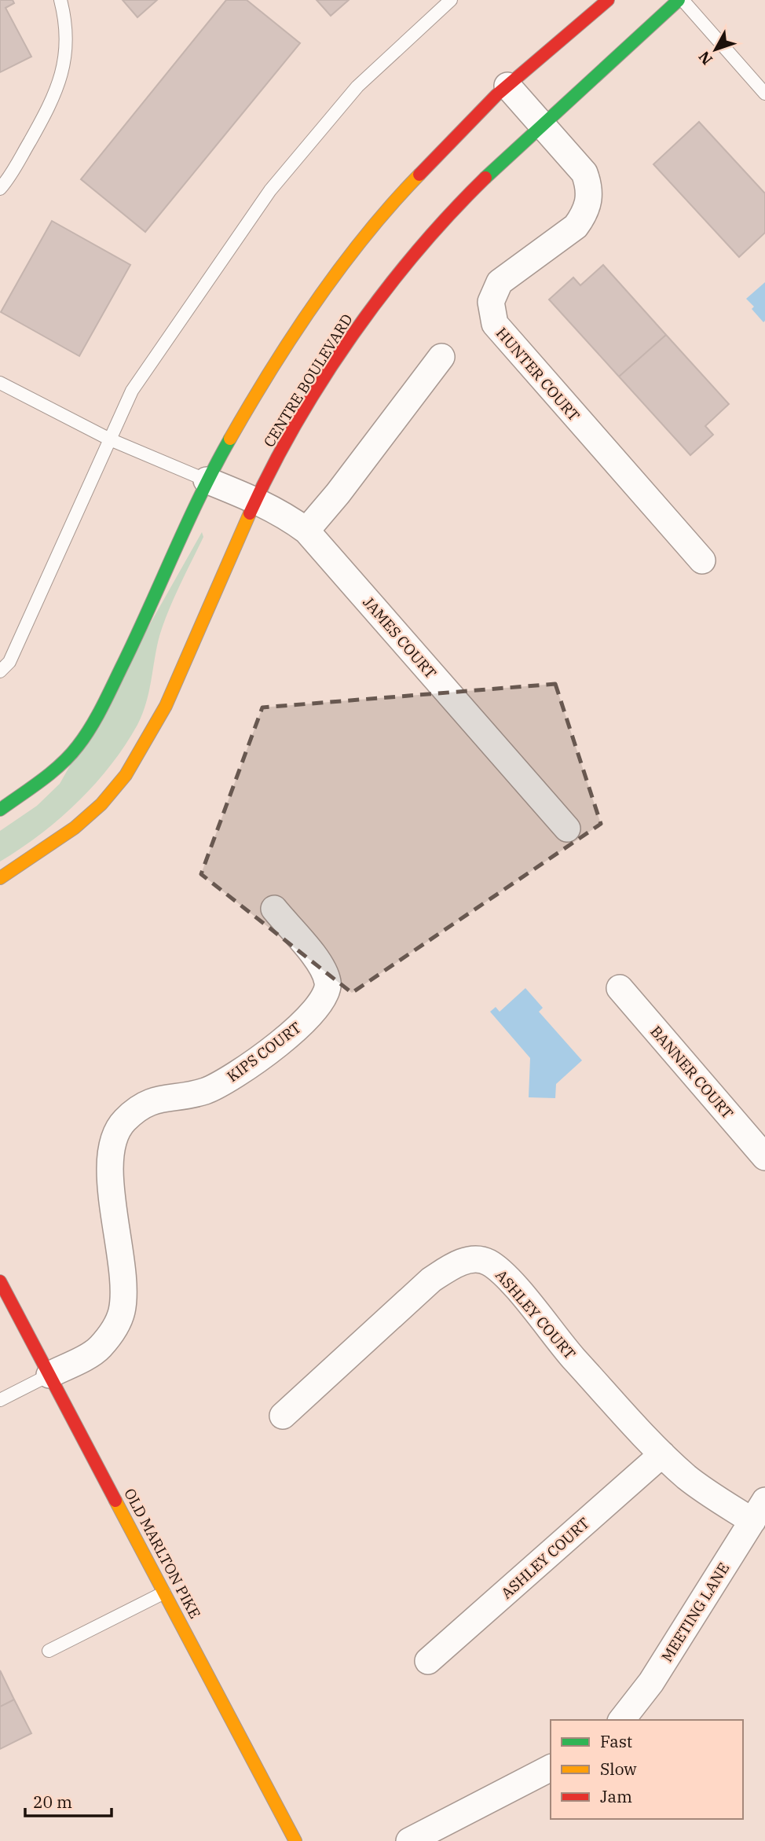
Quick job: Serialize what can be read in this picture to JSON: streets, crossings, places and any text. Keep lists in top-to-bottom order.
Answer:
{
  "streets": {
    "street": [
      "HUNTER COURT",
      "CENTRE BOULEVARD",
      "JAMES COURT",
      "KIPS COURT",
      "BANNER COURT",
      "ASHLEY COURT",
      "OLD MARLTON PIKE",
      "MEETING LANE"
    ]
  },
  "crossings": [
    ["HUNTER COURT", "CENTRE BOULEVARD"],
    ["CENTRE BOULEVARD", "JAMES COURT"],
    ["KIPS COURT", "OLD MARLTON PIKE"],
    ["ASHLEY COURT", "MEETING LANE"]
  ],
  "legend": ["Fast", "Slow", "Jam"],
  "scale_bar": "20 m",
  "north": "bottom left"
}
